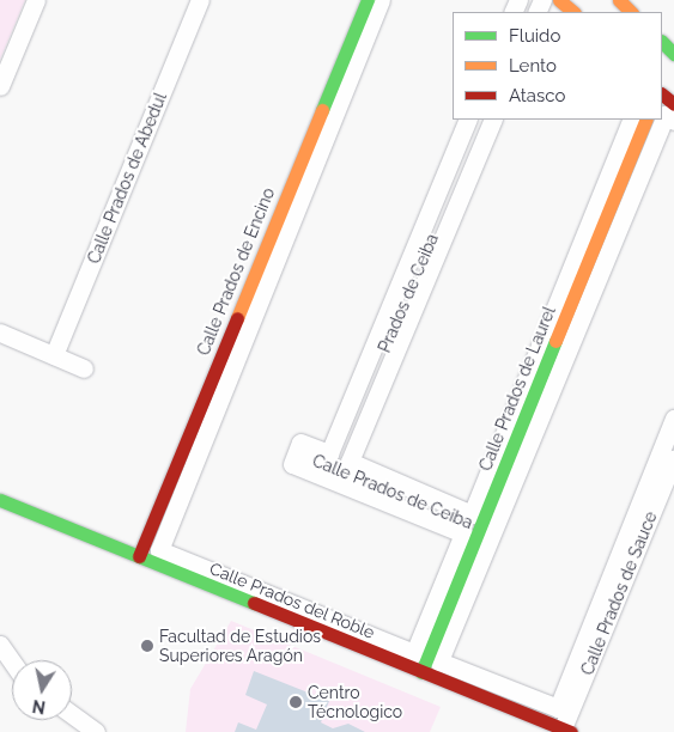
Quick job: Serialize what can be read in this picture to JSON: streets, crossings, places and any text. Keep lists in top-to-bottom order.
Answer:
{
  "streets": {
    "street": [
      "Calle Prados de Abedul",
      "Calle Prados de Encino",
      "Prados de Ceiba",
      "Calle Prados de Laurel",
      "Calle Prados de Ceiba",
      "Calle Prados de Sauce",
      "Calle Prados del Roble"
    ]
  },
  "crossings": [
    ["Calle Prados de Encino", "Calle Prados del Roble"],
    ["Prados de Ceiba", "Calle Prados de Ceiba"],
    ["Calle Prados de Laurel", "Calle Prados de Ceiba"],
    ["Calle Prados de Laurel", "Calle Prados del Roble"],
    ["Calle Prados de Sauce", "Calle Prados del Roble"]
  ],
  "places": ["Facultad de Estudios Superiores Aragón", "Centro Técnologico"],
  "legend": ["Fluido", "Lento", "Atasco"],
  "north": "bottom"
}
